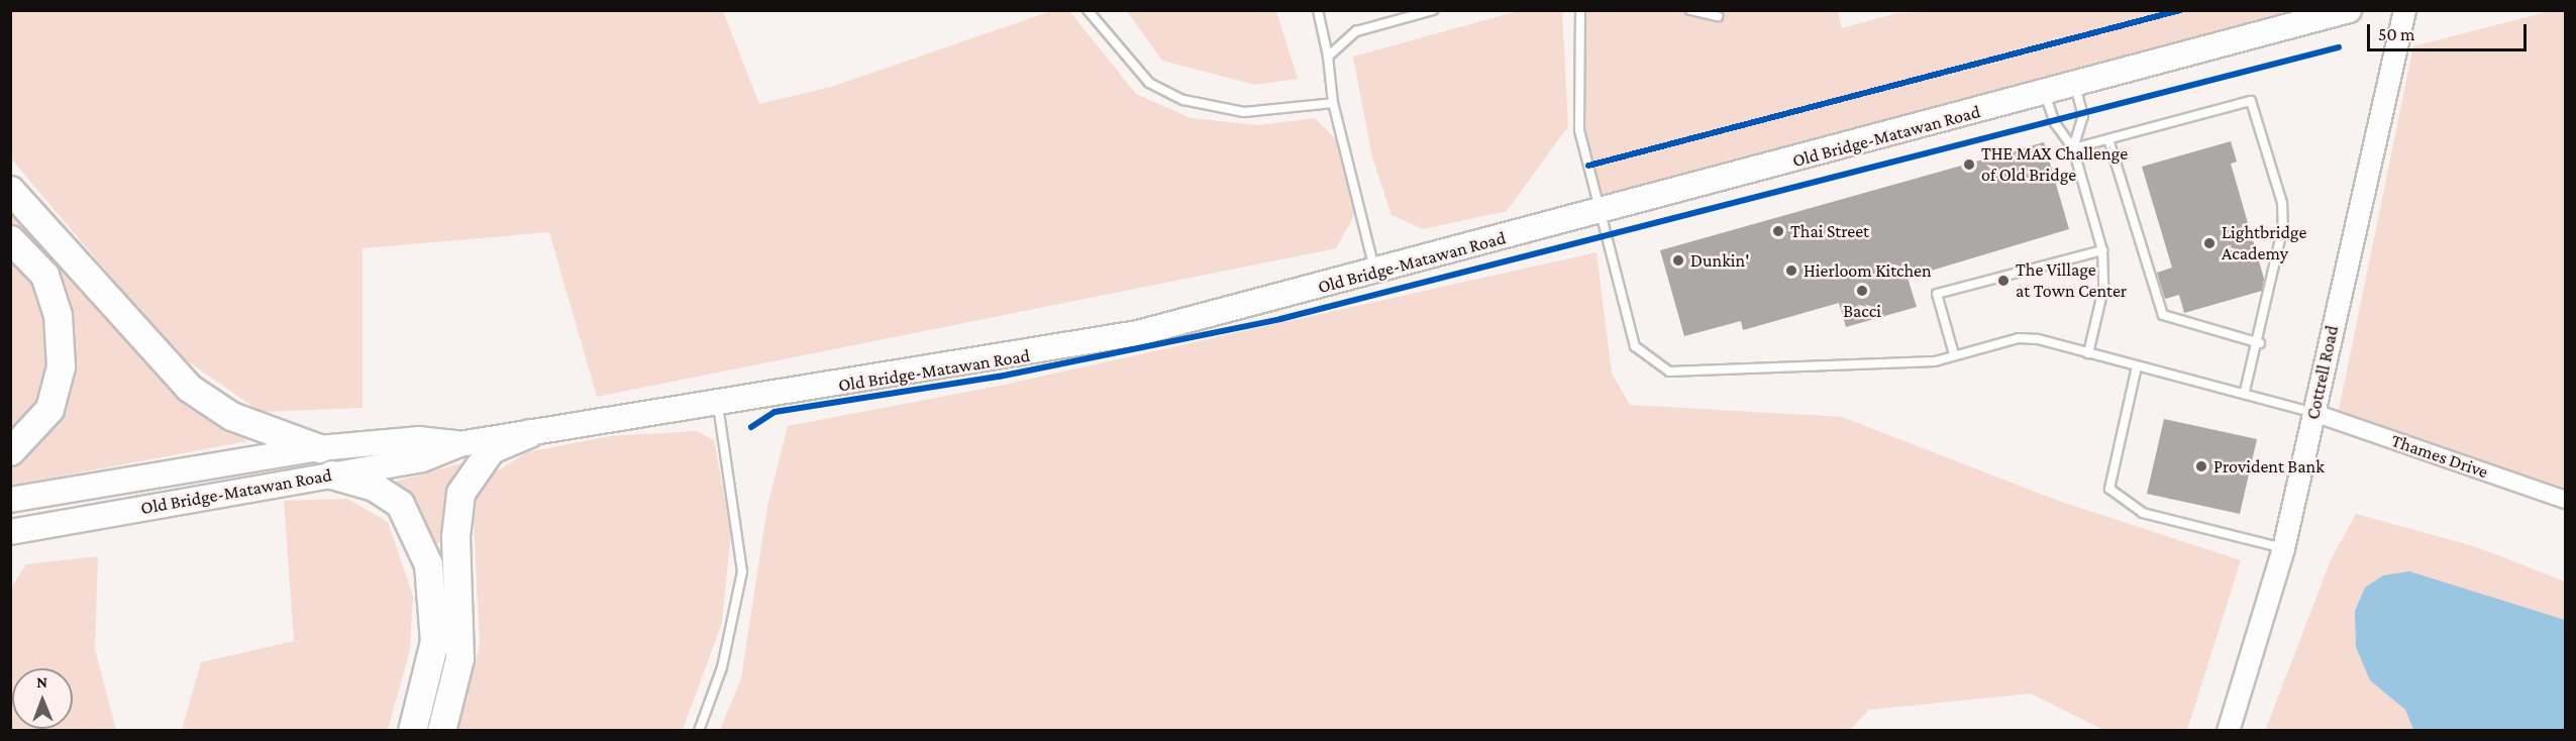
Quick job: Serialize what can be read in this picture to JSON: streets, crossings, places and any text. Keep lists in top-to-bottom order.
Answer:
{
  "streets": {
    "main road": ["Old Bridge-Matawan Road"],
    "street": ["Cottrell Road", "Thames Drive"]
  },
  "crossings": [
    ["Cottrell Road", "Thames Drive"]
  ],
  "places": [
    "THE MAX Challenge of Old Bridge",
    "Thai Street",
    "Lightbridge Academy",
    "Dunkin'",
    "Hierloom Kitchen",
    "The Village at Town Center",
    "Bacci",
    "Provident Bank"
  ],
  "scale_bar": "50 m",
  "north": "top"
}
